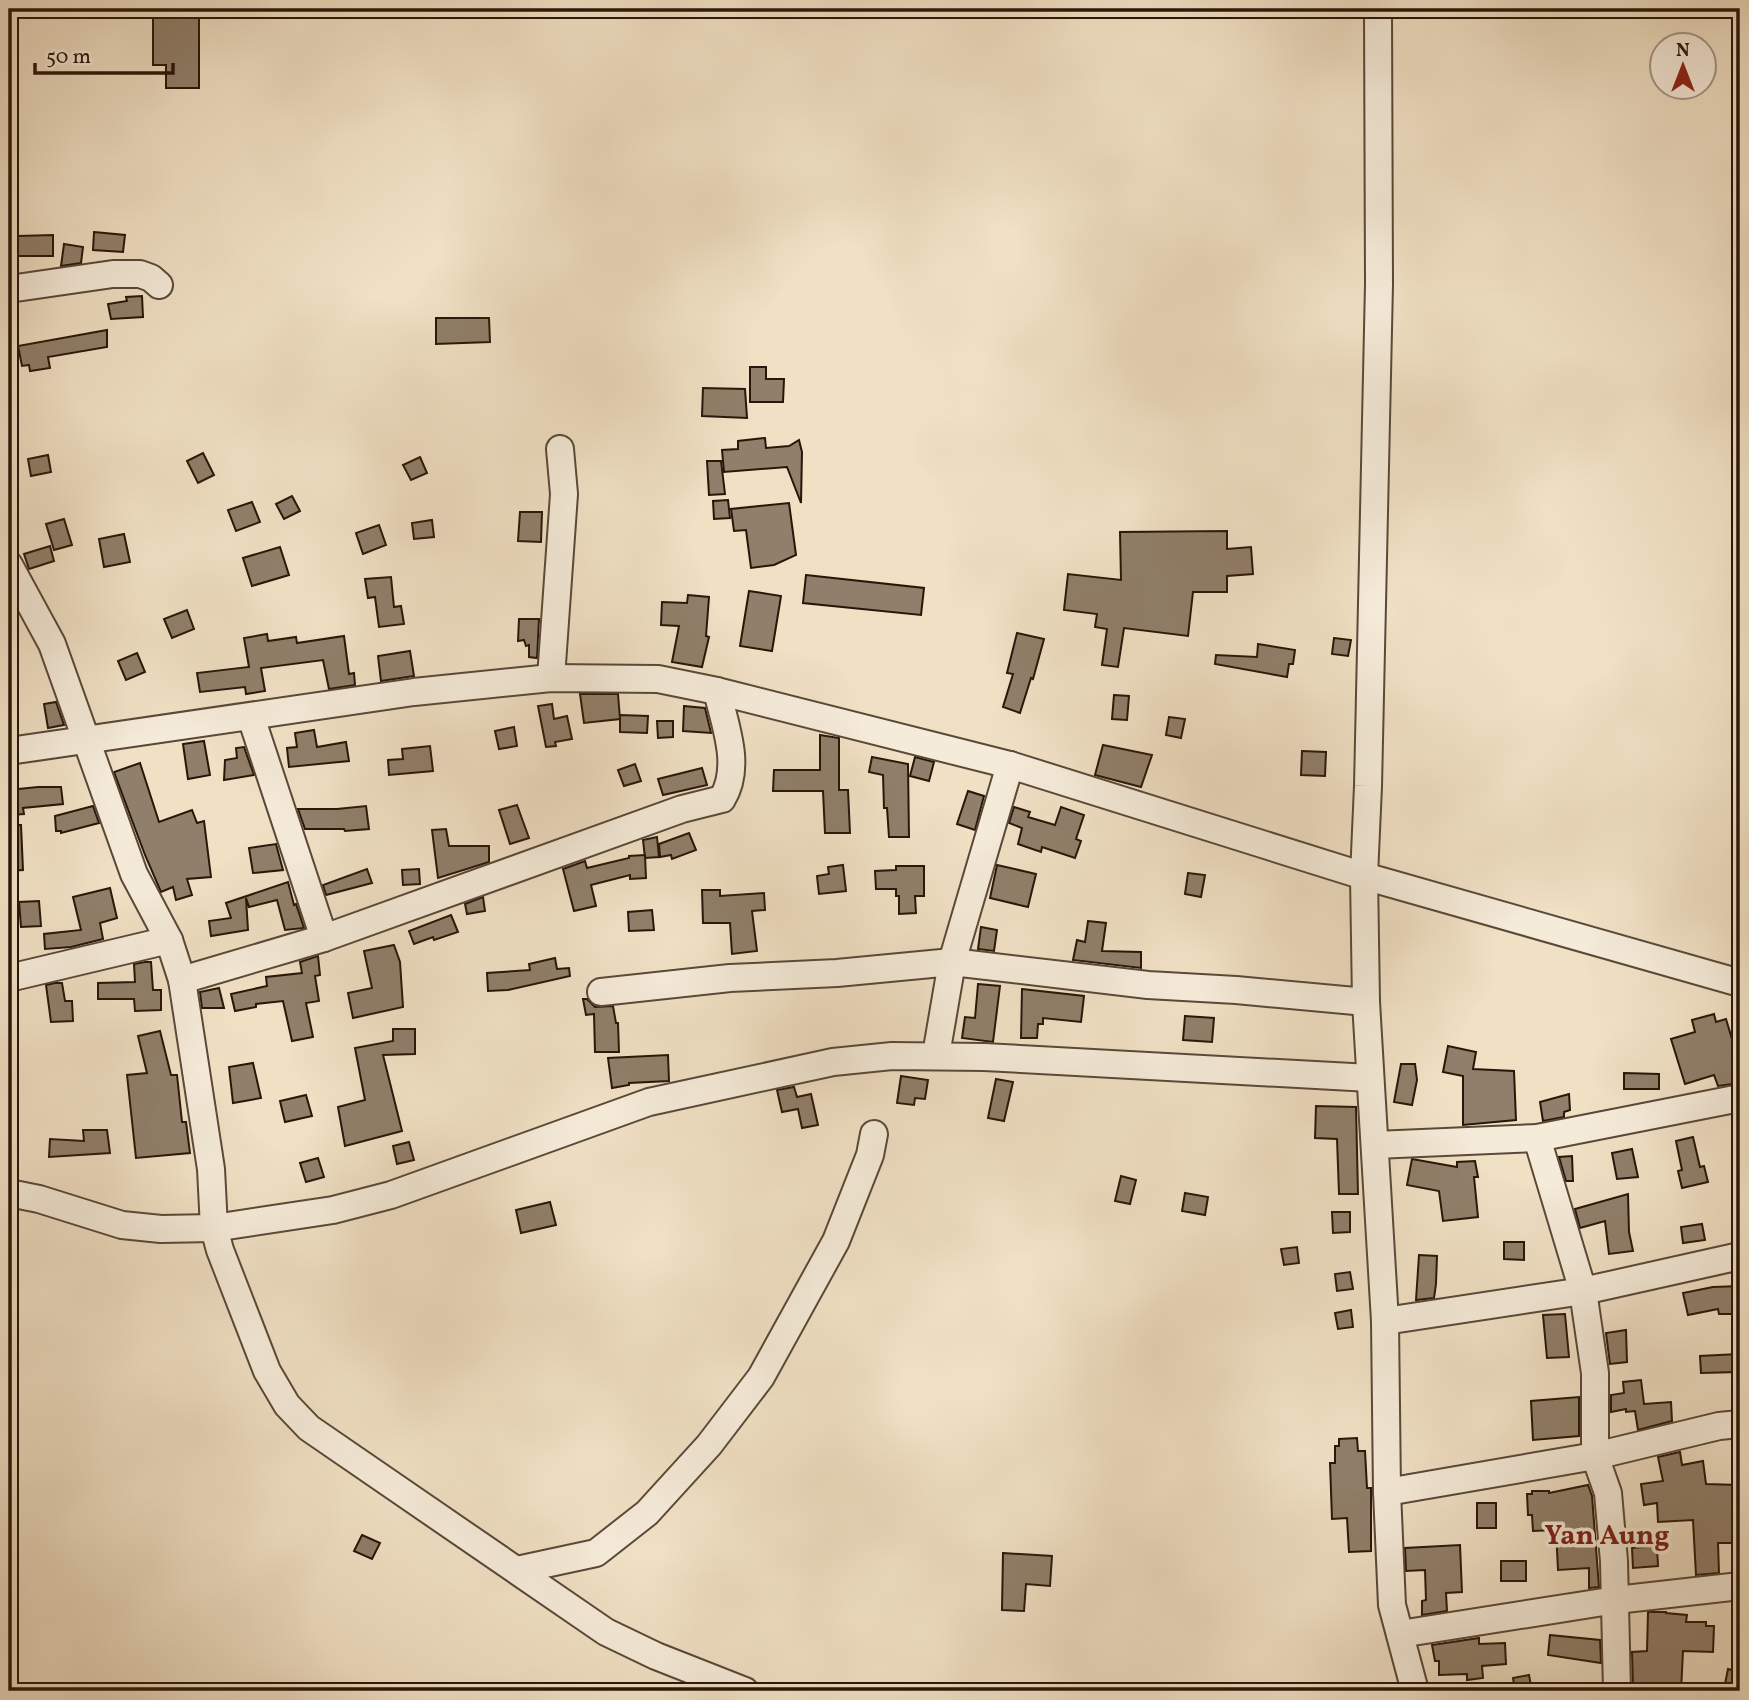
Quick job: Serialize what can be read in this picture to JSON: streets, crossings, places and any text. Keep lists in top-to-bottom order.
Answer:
{
  "districts": ["Yan Aung"],
  "scale_bar": "50 m",
  "north": "top"
}
